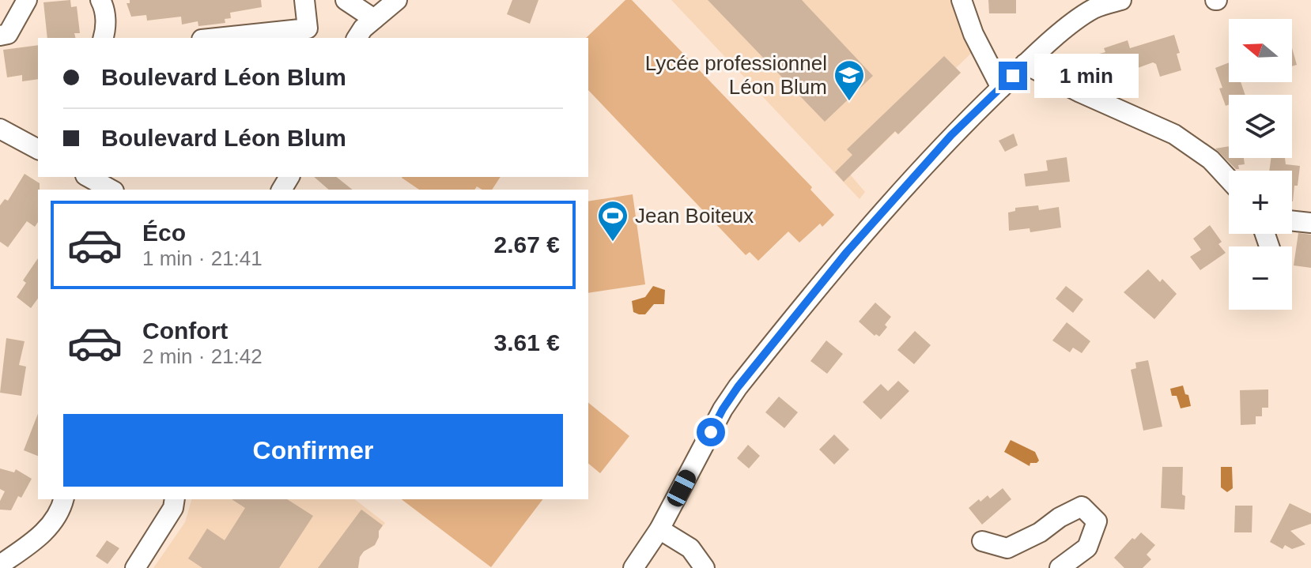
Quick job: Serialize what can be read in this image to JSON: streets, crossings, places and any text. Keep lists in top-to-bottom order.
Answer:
{
  "places": {
    "school or university": ["Lycée professionnel Léon Blum"],
    "sports": ["Jean Boiteux"]
  },
  "north": "left",
  "page": {
    "map_buttons": ["+", "−"],
    "banner": ["Boulevard Léon Blum", "Boulevard Léon Blum"],
    "bubble": "1 min",
    "list": [
      {
        "name": "Éco",
        "note": "1 min · 21:41",
        "value": "2.67 €"
      },
      {
        "name": "Confort",
        "note": "2 min · 21:42",
        "value": "3.61 €"
      }
    ],
    "buttons": "Confirmer"
  }
}
